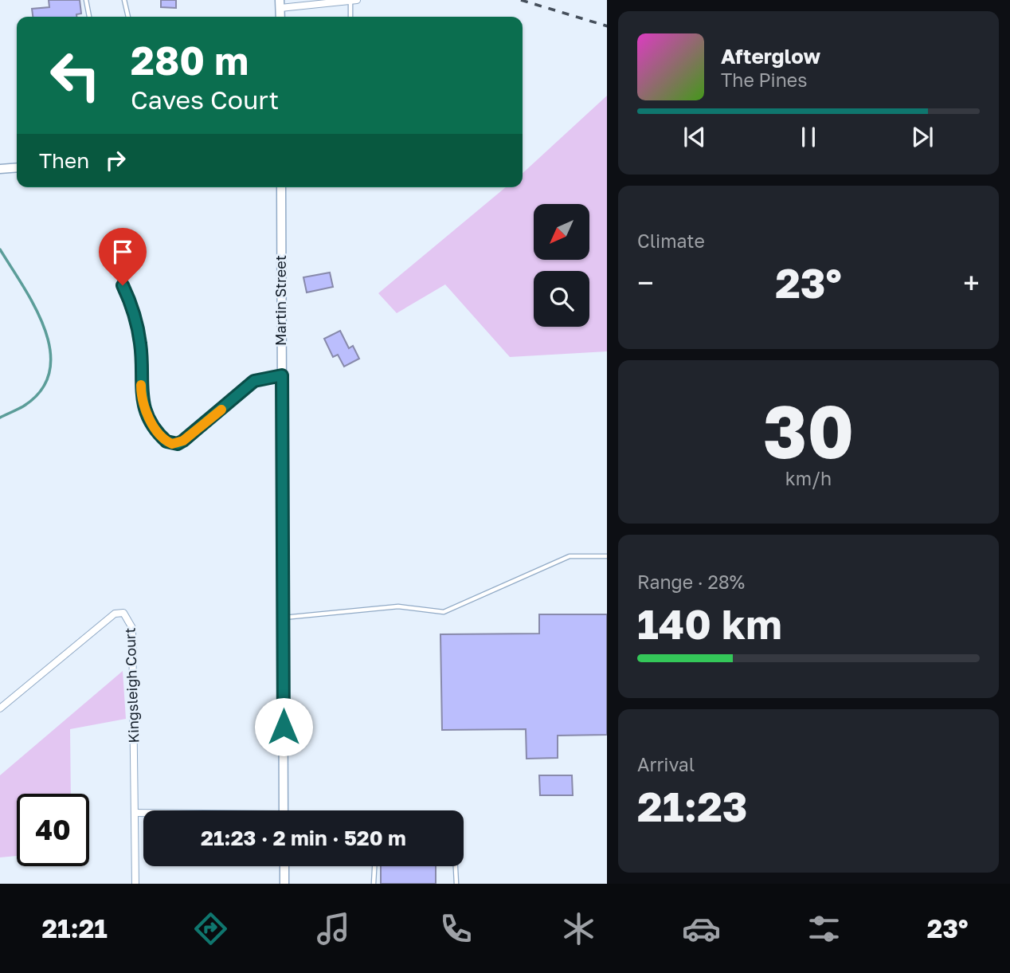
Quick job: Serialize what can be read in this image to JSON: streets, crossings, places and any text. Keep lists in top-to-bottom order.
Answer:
{
  "streets": {
    "street": ["Martin Street", "Kingsleigh Court"]
  },
  "north": "bottom left",
  "page": {
    "turn": ["280 m", "Caves Court"],
    "song": ["Afterglow", "The Pines"],
    "then": "Then",
    "tile": [
      "Climate",
      ["30", "km/h"],
      ["Range · 28%", "140 km"],
      ["Arrival", "21:23"]
    ],
    "heat": ["−", "23°", "+"],
    "limit": "40",
    "trip": "21:23 · 2 min · 520 m",
    "tabs": ["21:21", "23°"]
  }
}
